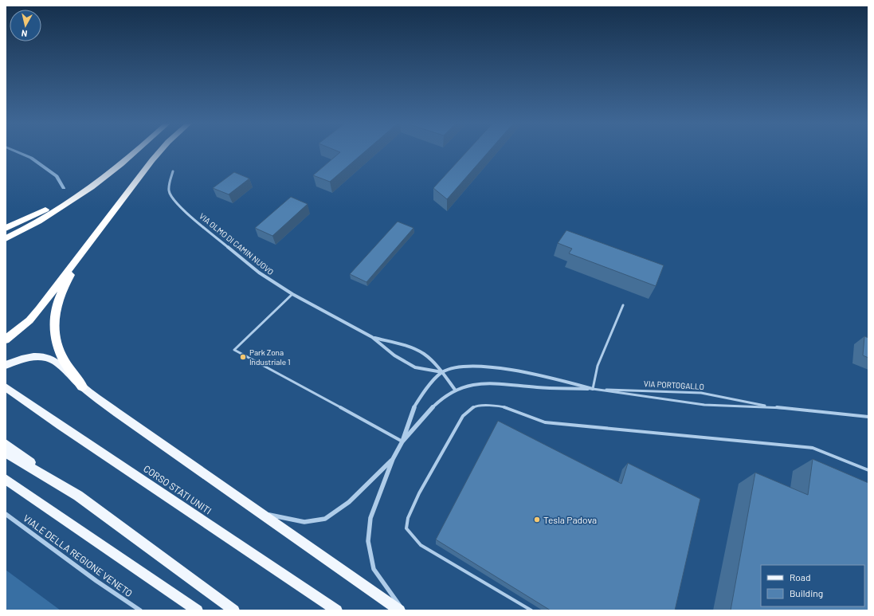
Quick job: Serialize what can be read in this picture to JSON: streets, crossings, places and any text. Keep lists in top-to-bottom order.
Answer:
{
  "streets": {
    "main road": ["CORSO STATI UNITI"],
    "street": ["VIA OLMO DI CAMIN NUOVO", "VIA PORTOGALLO", "VIALE DELLA REGIONE VENETO"]
  },
  "crossings": [
    ["VIA OLMO DI CAMIN NUOVO", "VIA PORTOGALLO"]
  ],
  "places": ["Park Zona Industriale 1", "Tesla Padova"],
  "legend": ["Road", "Building"],
  "north": "bottom"
}
